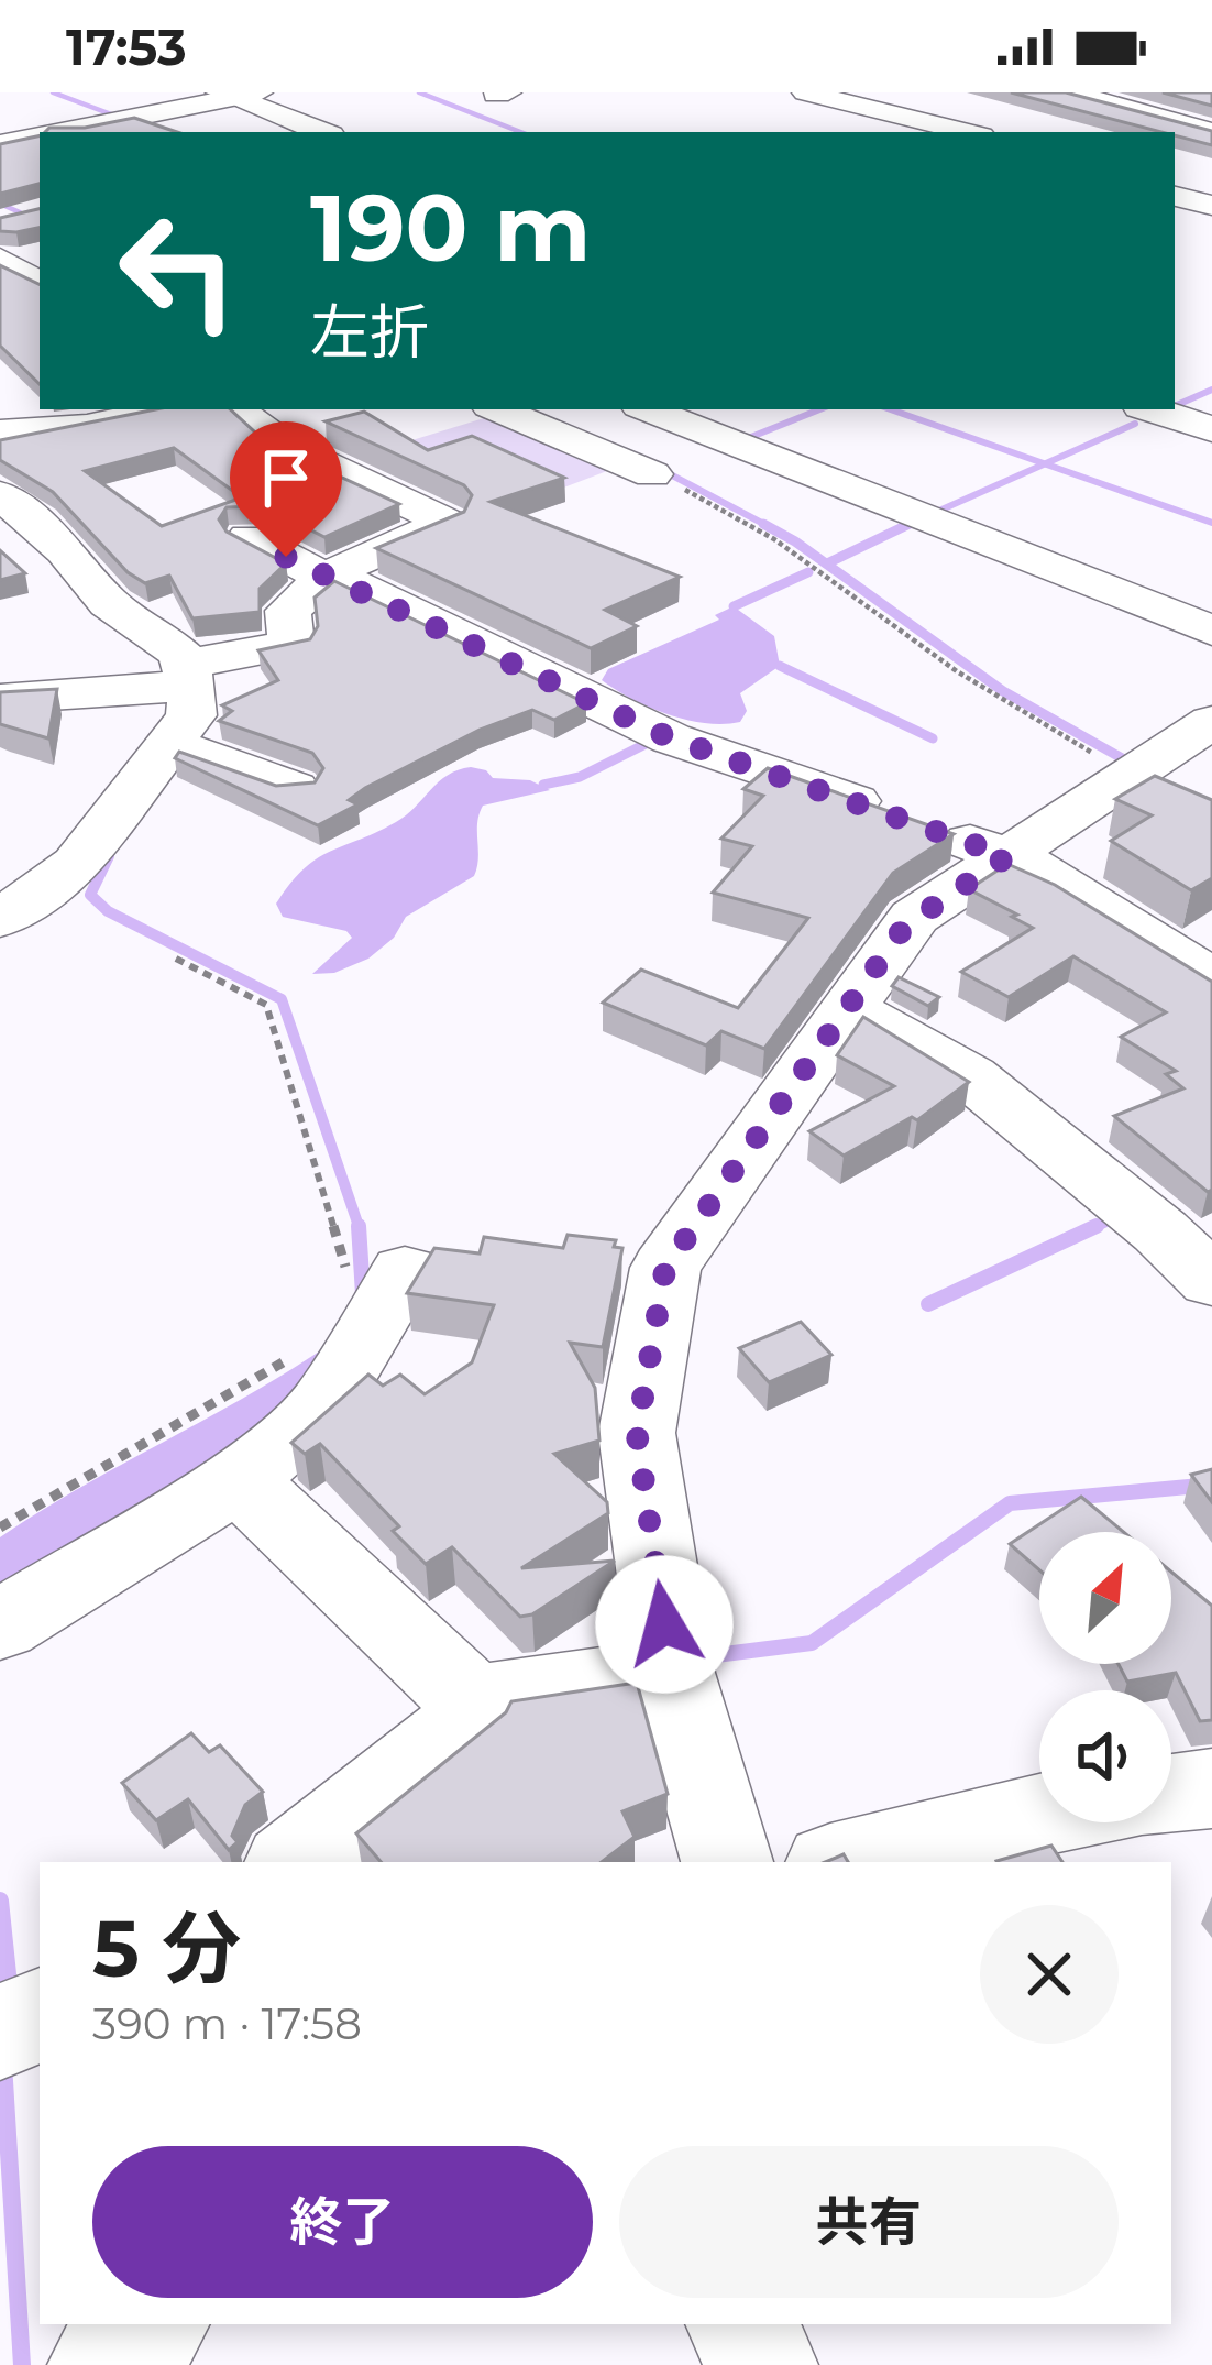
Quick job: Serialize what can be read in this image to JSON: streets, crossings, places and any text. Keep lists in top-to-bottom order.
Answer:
{
  "north": "top right",
  "page": {
    "status": "17:53",
    "turn": ["190 m", "左折"],
    "heading": ["5 分", "390 m · 17:58"],
    "buttons": ["終了", "共有"]
  }
}
